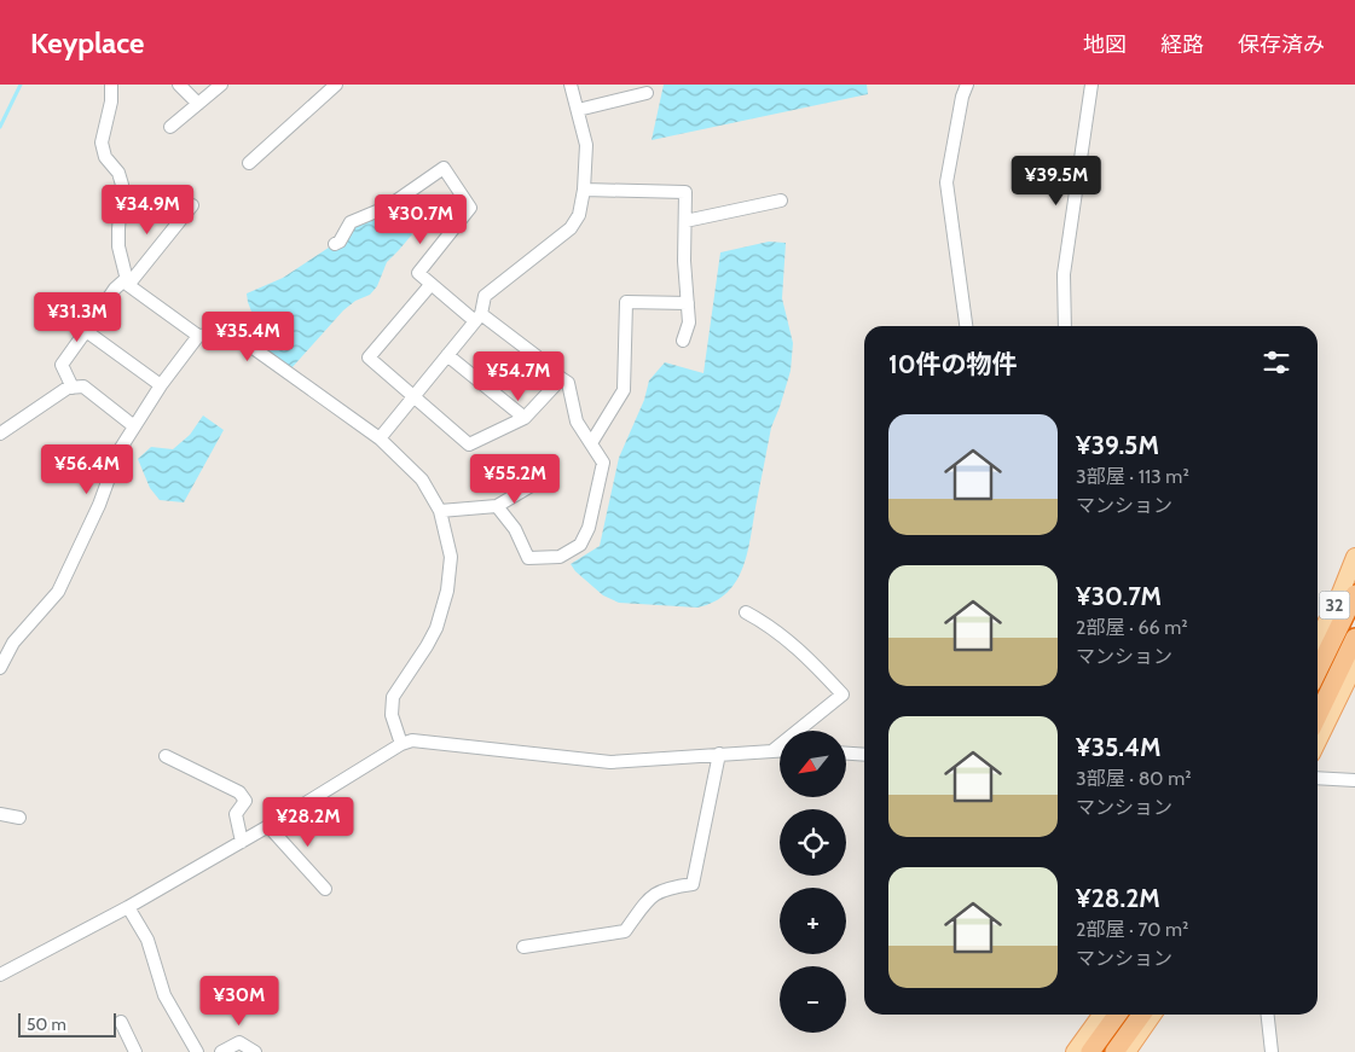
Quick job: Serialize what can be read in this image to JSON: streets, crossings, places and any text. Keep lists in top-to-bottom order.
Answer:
{
  "streets": {
    "main road": ["32"]
  },
  "scale_bar": "50 m",
  "north": "bottom left",
  "page": {
    "header": "Keyplace",
    "nav": ["地図", "経路", "保存済み"],
    "price": [
      "¥39.5M",
      "¥34.9M",
      "¥30.7M",
      "¥31.3M",
      "¥35.4M",
      "¥54.7M",
      "¥56.4M",
      "¥55.2M",
      "¥28.2M",
      "¥30M"
    ],
    "heading": "10件の物件",
    "list": [
      {
        "name": "¥39.5M",
        "note": "3部屋 · 113 m² · マンション"
      },
      {
        "name": "¥30.7M",
        "note": "2部屋 · 66 m² · マンション"
      },
      {
        "name": "¥35.4M",
        "note": "3部屋 · 80 m² · マンション"
      },
      {
        "name": "¥28.2M",
        "note": "2部屋 · 70 m² · マンション"
      }
    ],
    "map_buttons": ["+", "−"],
    "scale": "50 m"
  }
}
